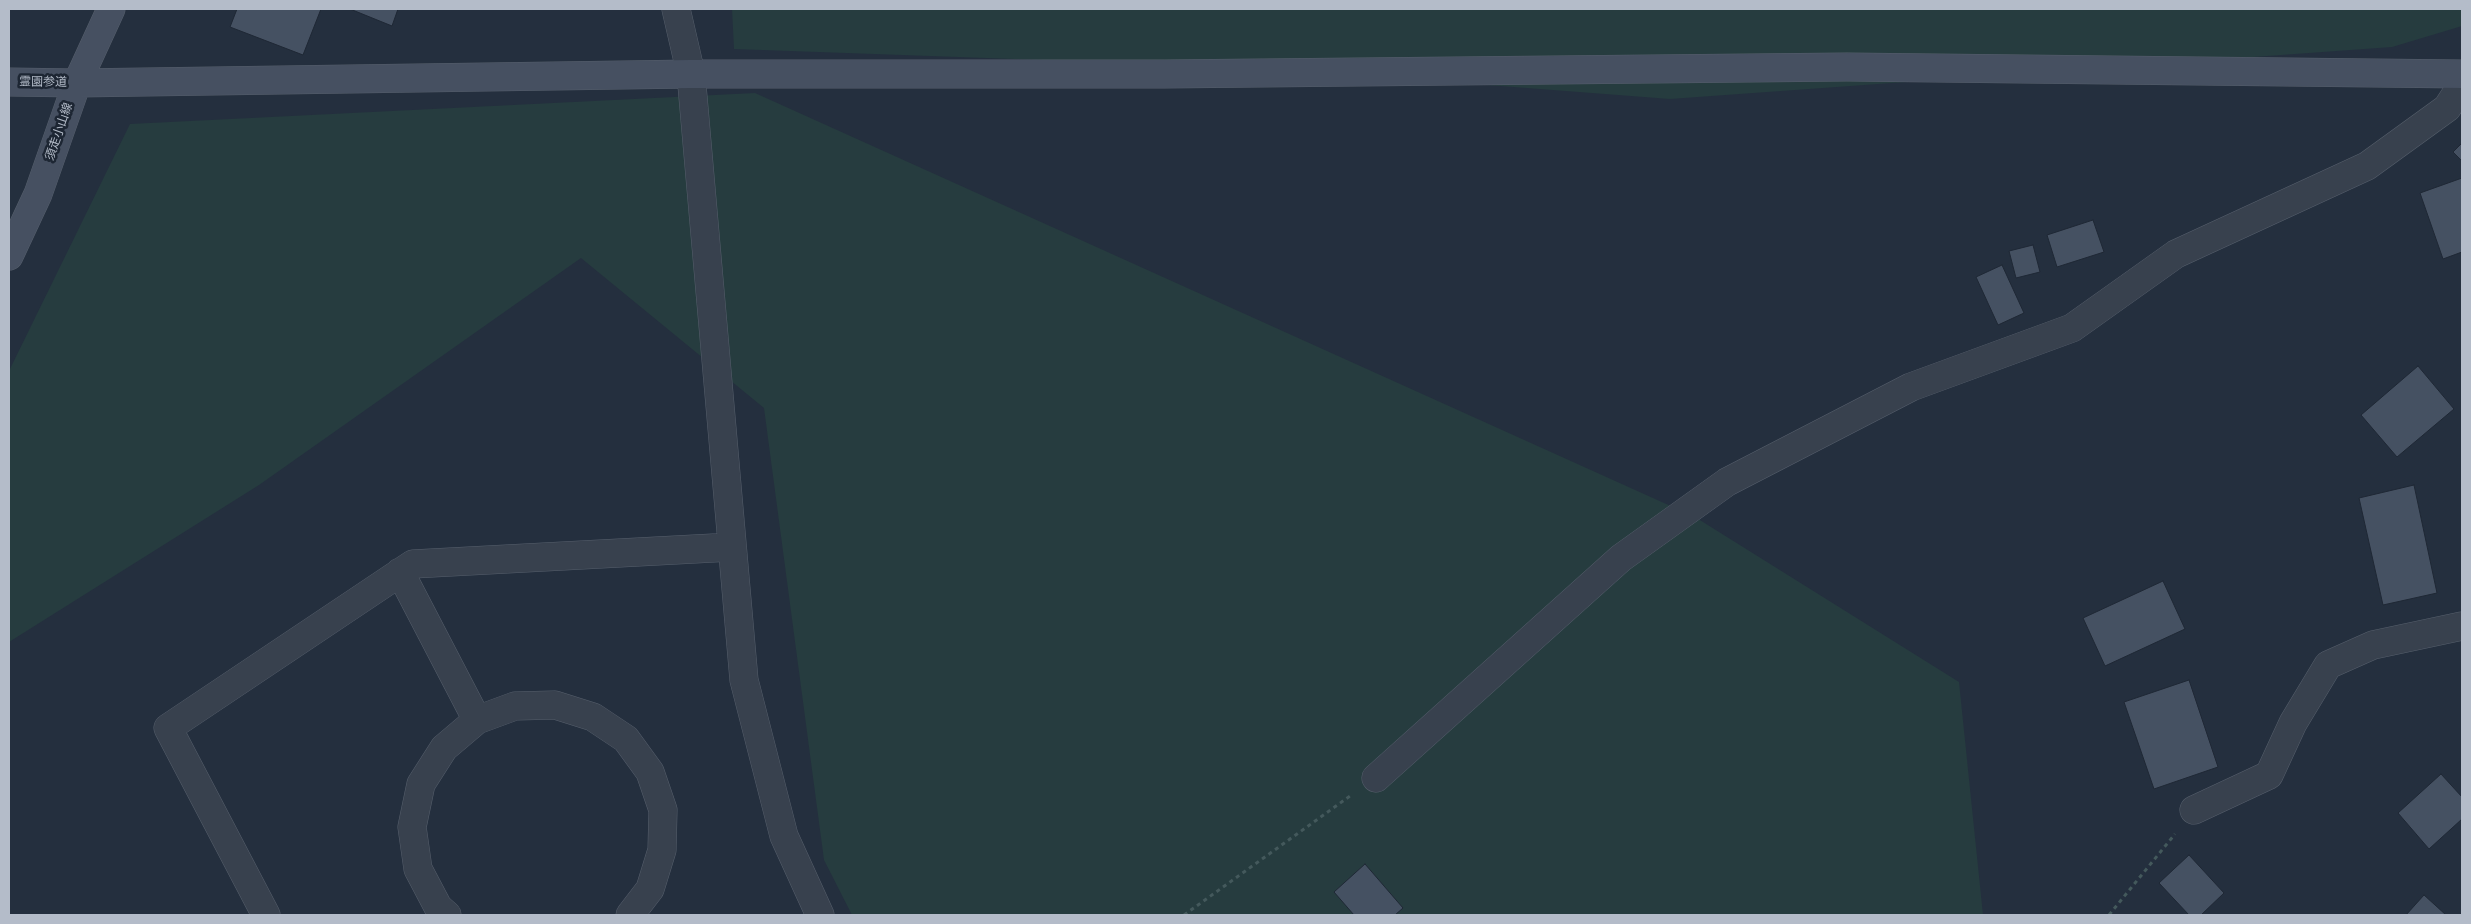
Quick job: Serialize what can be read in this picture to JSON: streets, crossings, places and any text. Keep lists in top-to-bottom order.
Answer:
{
  "streets": {
    "street": ["霊園参道", "須走小山線"]
  },
  "crossings": [
    ["霊園参道", "須走小山線"]
  ]
}
